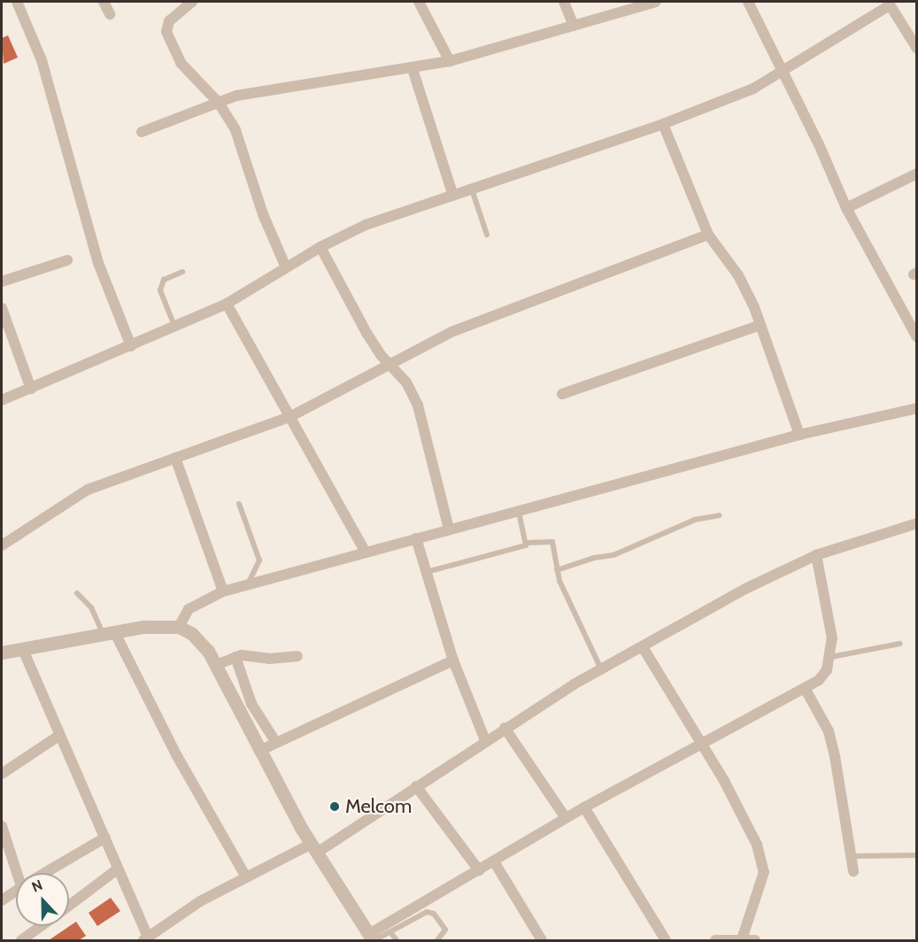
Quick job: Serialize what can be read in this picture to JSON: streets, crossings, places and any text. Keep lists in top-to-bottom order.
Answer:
{
  "places": ["Melcom"],
  "north": "top"
}
